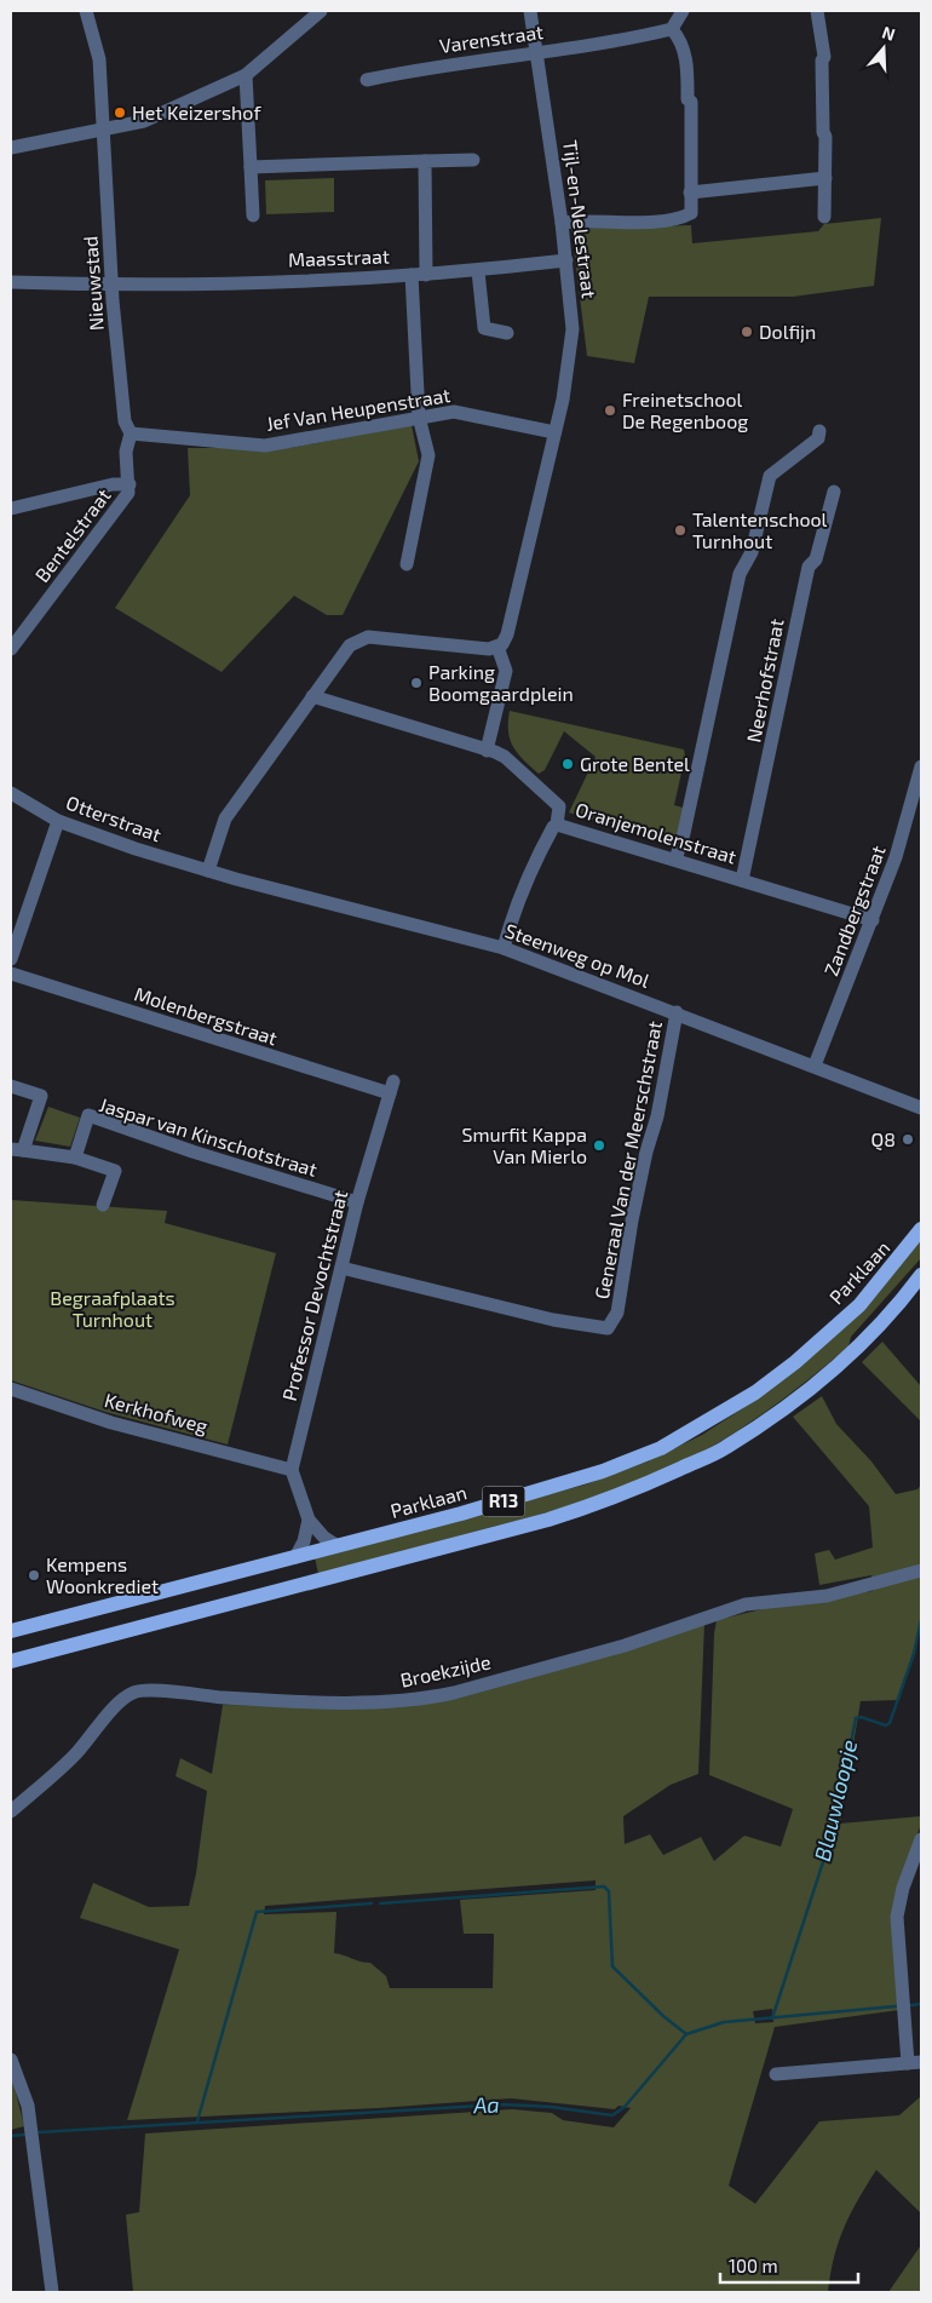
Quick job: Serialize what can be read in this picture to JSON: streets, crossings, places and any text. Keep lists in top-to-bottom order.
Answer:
{
  "streets": {
    "main road": ["Parklaan", "R13"],
    "street": [
      "Varenstraat",
      "Tijl-en-Nelestraat",
      "Maasstraat",
      "Nieuwstad",
      "Jef Van Heupenstraat",
      "Bentelstraat",
      "Neerhofstraat",
      "Otterstraat",
      "Oranjemolenstraat",
      "Zandbergstraat",
      "Steenweg op Mol",
      "Molenbergstraat",
      "Jaspar van Kinschotstraat",
      "Generaal Van der Meerschstraat",
      "Professor Devochtstraat",
      "Kerkhofweg",
      "Broekzijde"
    ]
  },
  "crossings": [
    ["Varenstraat", "Tijl-en-Nelestraat"],
    ["Tijl-en-Nelestraat", "Maasstraat"],
    ["Tijl-en-Nelestraat", "Jef Van Heupenstraat"],
    ["Maasstraat", "Nieuwstad"],
    ["Nieuwstad", "Jef Van Heupenstraat"],
    ["Nieuwstad", "Bentelstraat"],
    ["Jef Van Heupenstraat", "Bentelstraat"],
    ["Neerhofstraat", "Oranjemolenstraat"],
    ["Otterstraat", "Steenweg op Mol"],
    ["Oranjemolenstraat", "Zandbergstraat"],
    ["Oranjemolenstraat", "Steenweg op Mol"],
    ["Zandbergstraat", "Steenweg op Mol"],
    ["Steenweg op Mol", "Generaal Van der Meerschstraat"],
    ["Molenbergstraat", "Professor Devochtstraat"],
    ["Jaspar van Kinschotstraat", "Professor Devochtstraat"],
    ["Generaal Van der Meerschstraat", "Professor Devochtstraat"],
    ["Professor Devochtstraat", "Kerkhofweg"]
  ],
  "water": ["Blauwloopje", "Aa"],
  "parks": ["Begraafplaats Turnhout"],
  "places": [
    "Het Keizershof",
    "Dolfijn",
    "Freinetschool De Regenboog",
    "Talentenschool Turnhout",
    "Parking Boomgaardplein",
    "Grote Bentel",
    "Q8",
    "Smurfit Kappa Van Mierlo",
    "Kempens Woonkrediet"
  ],
  "scale_bar": "100 m",
  "north": "top"
}
